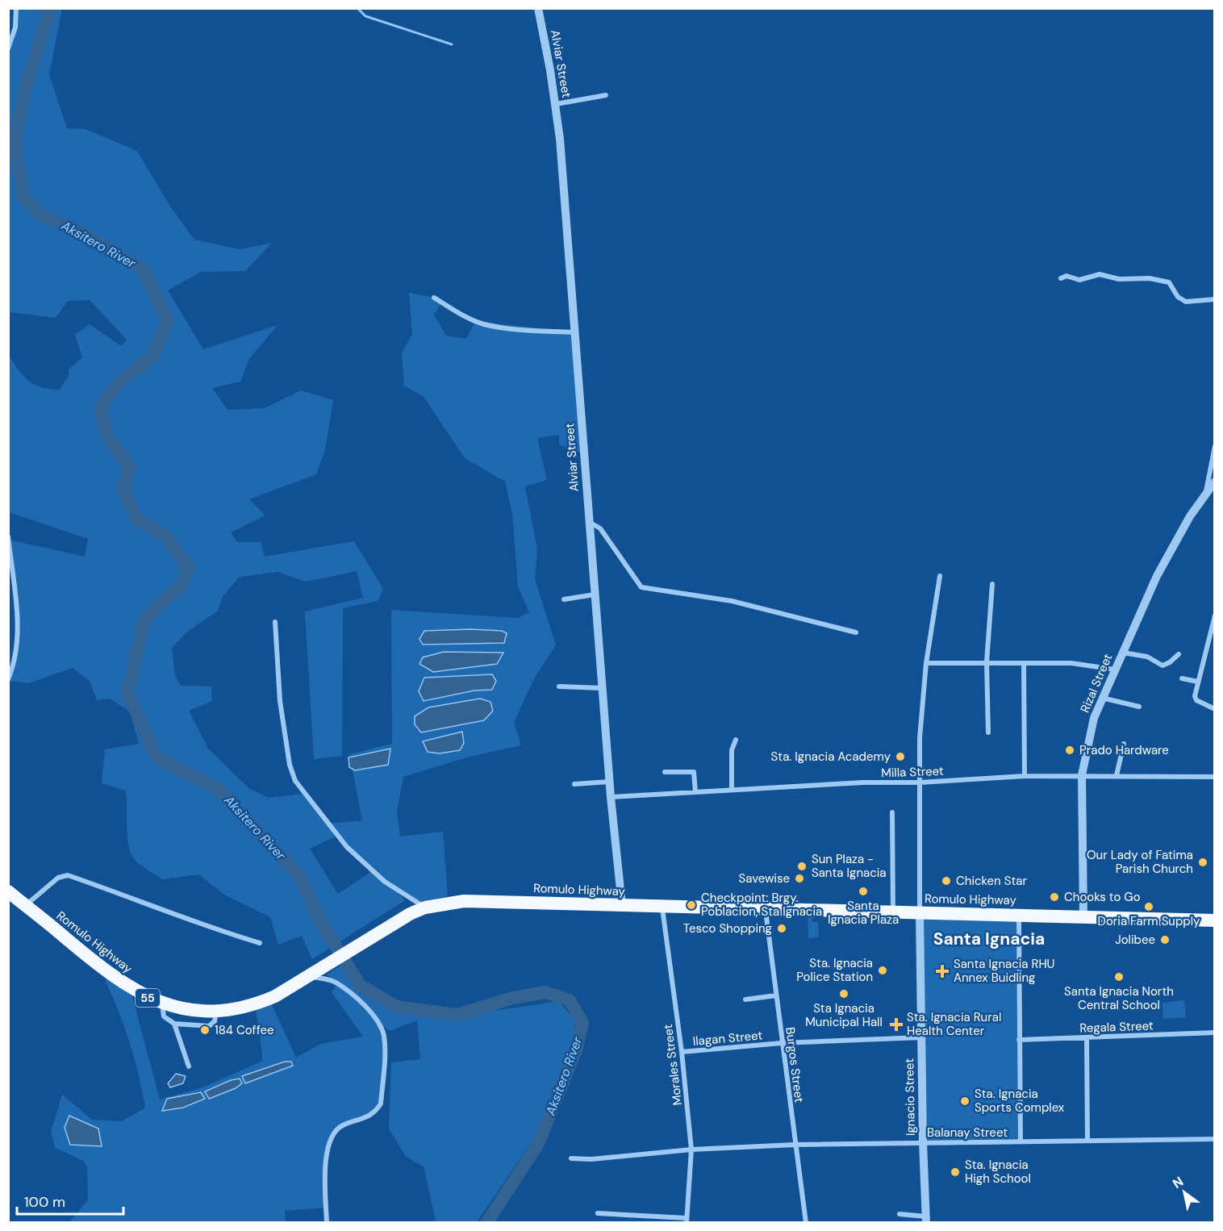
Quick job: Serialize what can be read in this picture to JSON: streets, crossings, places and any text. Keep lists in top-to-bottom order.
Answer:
{
  "streets": {
    "highway": ["Romulo Highway", "55"],
    "street": [
      "Alviar Street",
      "Rizal Street",
      "Milla Street",
      "Regala Street",
      "Ilagan Street",
      "Morales Street",
      "Burgos Street",
      "Ignacio Street",
      "Balanay Street"
    ]
  },
  "crossings": [
    ["Alviar Street", "Milla Street"],
    ["Alviar Street", "Romulo Highway"],
    ["Rizal Street", "Milla Street"],
    ["Rizal Street", "Romulo Highway"],
    ["Romulo Highway", "Morales Street"],
    ["Romulo Highway", "Burgos Street"],
    ["Romulo Highway", "Ignacio Street"],
    ["Ilagan Street", "Morales Street"],
    ["Ilagan Street", "Burgos Street"],
    ["Ilagan Street", "Ignacio Street"],
    ["Morales Street", "Balanay Street"],
    ["Burgos Street", "Balanay Street"],
    ["Ignacio Street", "Balanay Street"]
  ],
  "districts": ["Santa Ignacia"],
  "water": ["Aksitero River"],
  "places": {
    "other": [
      "Prado Hardware",
      "Sta. Ignacia Academy",
      "Our Lady of Fatima Parish Church",
      "Sun Plaza - Santa Ignacia",
      "Savewise",
      "Chicken Star",
      "Santa Ignacia Plaza",
      "Chooks to Go",
      "Checkpoint: Brgy. Poblacion, Sta Ignacia",
      "Doria Farm Supply",
      "Tesco Shopping",
      "Jolibee",
      "Sta. Ignacia Police Station",
      "Santa Ignacia North Central School",
      "Sta Ignacia Municipal Hall",
      "184 Coffee",
      "Sta. Ignacia Sports Complex",
      "Sta. Ignacia High School"
    ],
    "health": ["Santa Ignacia RHU Annex Buidling", "Sta. Ignacia Rural Health Center"]
  },
  "scale_bar": "100 m",
  "north": "top left"
}
